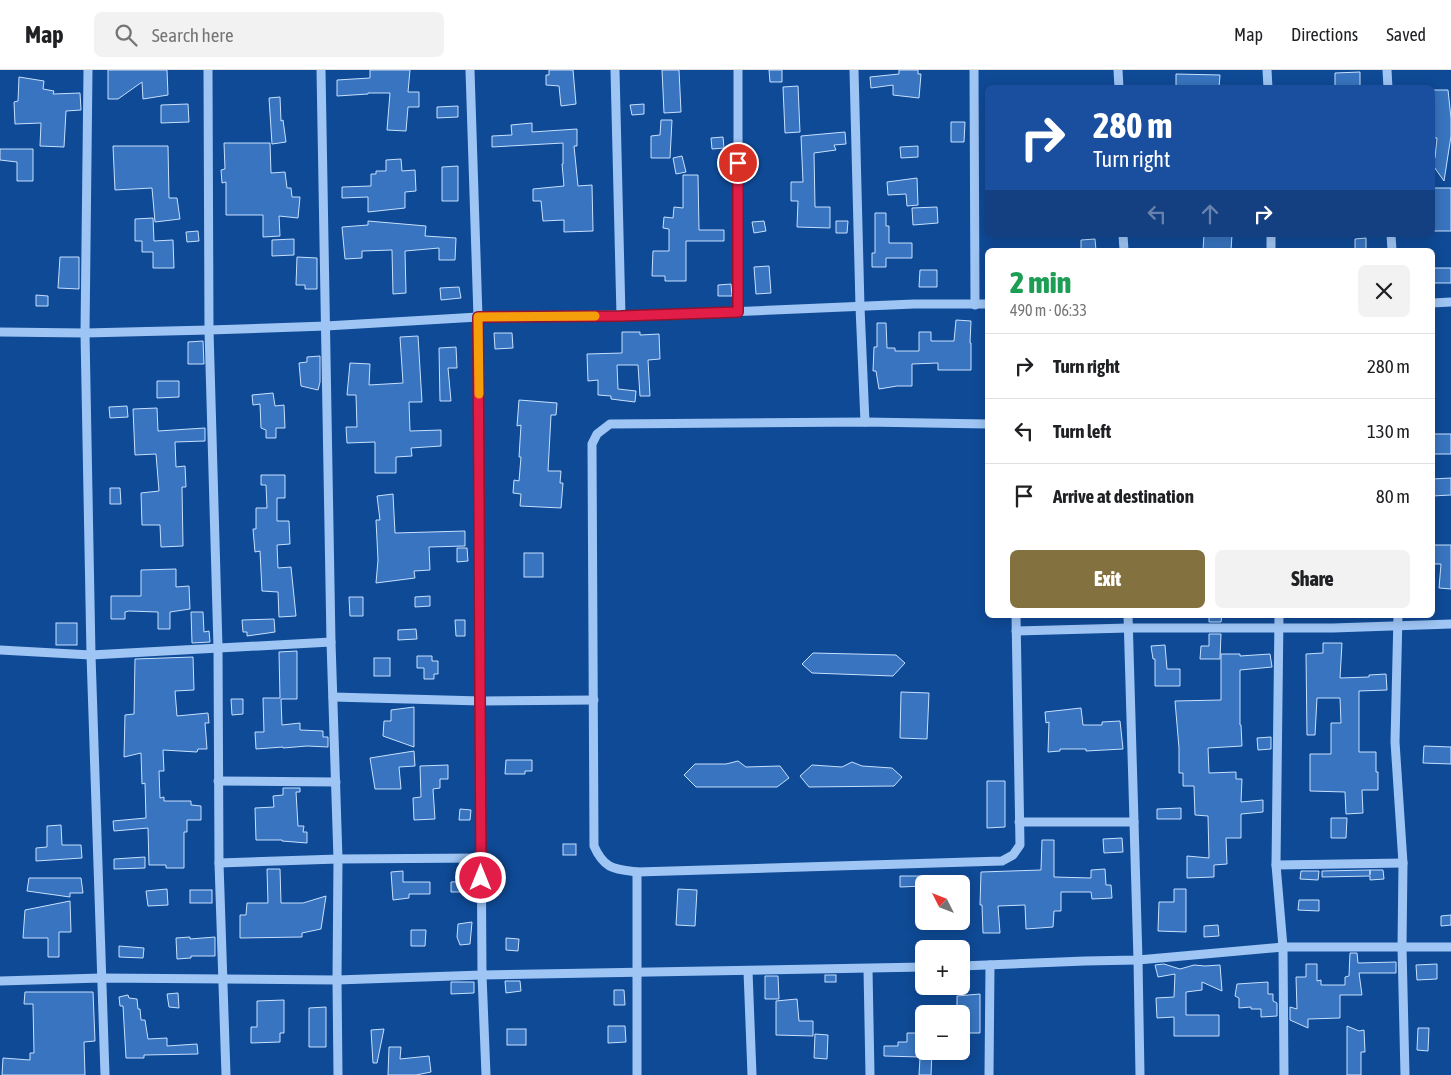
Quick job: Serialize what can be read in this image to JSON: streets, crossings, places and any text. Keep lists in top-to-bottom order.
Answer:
{
  "north": "top left",
  "page": {
    "header": "Map",
    "search": "Search here",
    "nav": ["Map", "Directions", "Saved"],
    "turn": ["280 m", "Turn right"],
    "heading": ["2 min", "490 m · 06:33"],
    "list": [
      {
        "name": "Turn right",
        "value": "280 m"
      },
      {
        "name": "Turn left",
        "value": "130 m"
      },
      {
        "name": "Arrive at destination",
        "value": "80 m"
      }
    ],
    "buttons": ["Exit", "Share"],
    "map_buttons": ["+", "−"]
  }
}
